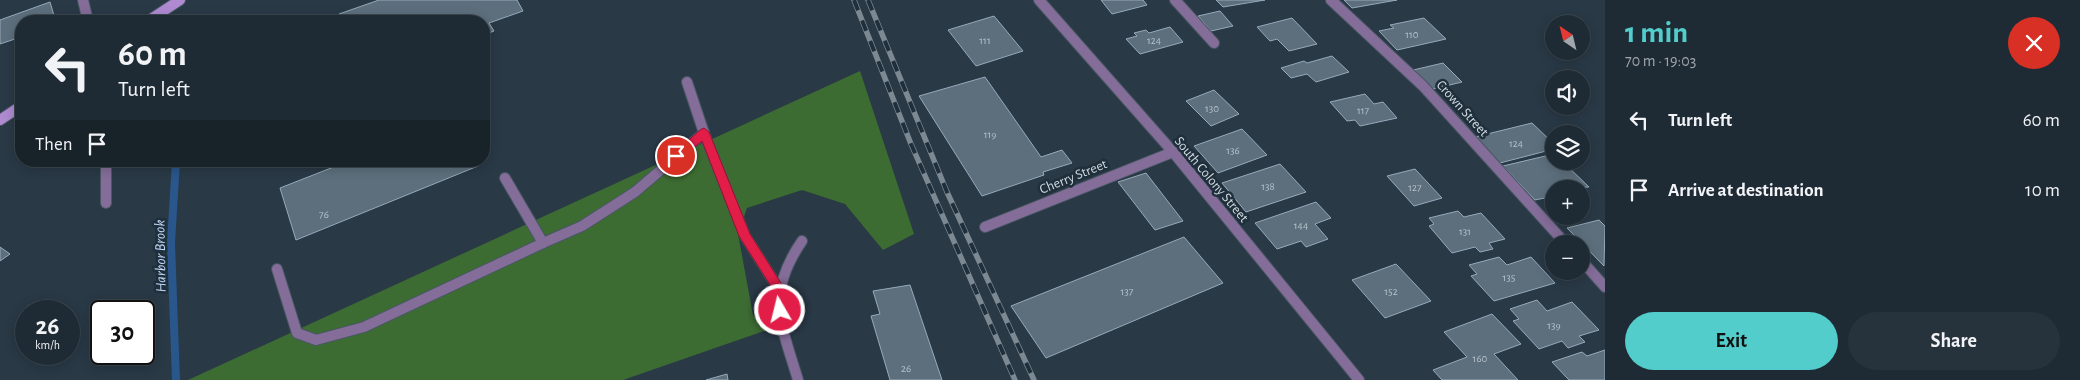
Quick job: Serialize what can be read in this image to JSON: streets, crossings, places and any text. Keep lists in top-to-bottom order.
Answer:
{
  "streets": {
    "street": ["Crown Street", "Cherry Street", "South Colony Street"]
  },
  "crossings": [
    ["Cherry Street", "South Colony Street"]
  ],
  "water": ["Harbor Brook"],
  "house_numbers": [
    "110",
    "111",
    "124",
    "130",
    "117",
    "119",
    "124",
    "136",
    "138",
    "127",
    "76",
    "144",
    "131",
    "135",
    "137",
    "152",
    "139",
    "160",
    "26"
  ],
  "north": "top left",
  "page": {
    "heading": ["1 min", "70 m · 19:03"],
    "map_buttons": ["+", "−"],
    "turn": ["60 m", "Turn left"],
    "list": [
      {
        "name": "Turn left",
        "value": "60 m"
      },
      {
        "name": "Arrive at destination",
        "value": "10 m"
      }
    ],
    "then": "Then",
    "speed": "26 km/h",
    "limit": "30",
    "buttons": ["Exit", "Share"]
  }
}
